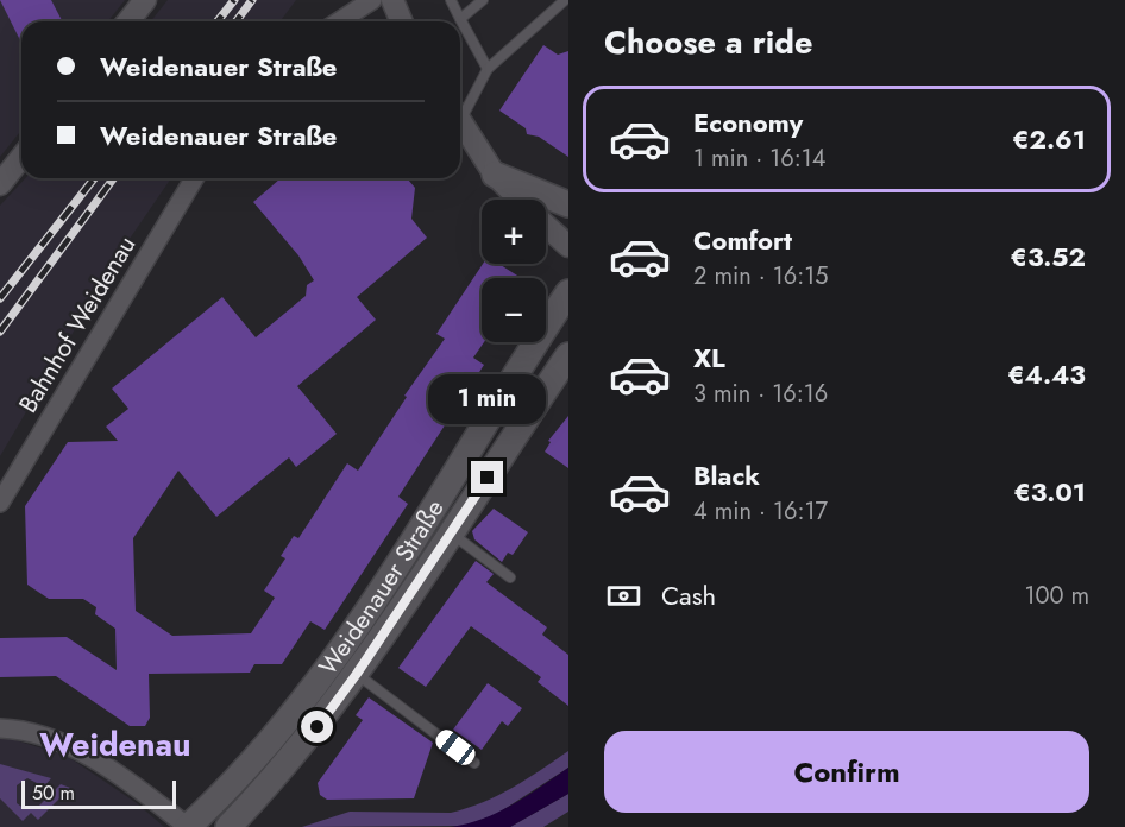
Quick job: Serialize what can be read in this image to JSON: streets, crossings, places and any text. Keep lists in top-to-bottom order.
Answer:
{
  "streets": {
    "main road": ["Weidenauer Straße"],
    "street": ["Bahnhof Weidenau"]
  },
  "districts": ["Weidenau"],
  "scale_bar": "50 m",
  "page": {
    "heading": "Choose a ride",
    "banner": ["Weidenauer Straße", "Weidenauer Straße"],
    "list": [
      {
        "name": "Economy",
        "note": "1 min · 16:14",
        "value": "€2.61"
      },
      {
        "name": "Comfort",
        "note": "2 min · 16:15",
        "value": "€3.52"
      },
      {
        "name": "XL",
        "note": "3 min · 16:16",
        "value": "€4.43"
      },
      {
        "name": "Black",
        "note": "4 min · 16:17",
        "value": "€3.01"
      }
    ],
    "map_buttons": ["+", "−"],
    "bubble": "1 min",
    "pay": ["Cash", "100 m"],
    "buttons": "Confirm",
    "scale": "50 m"
  }
}
